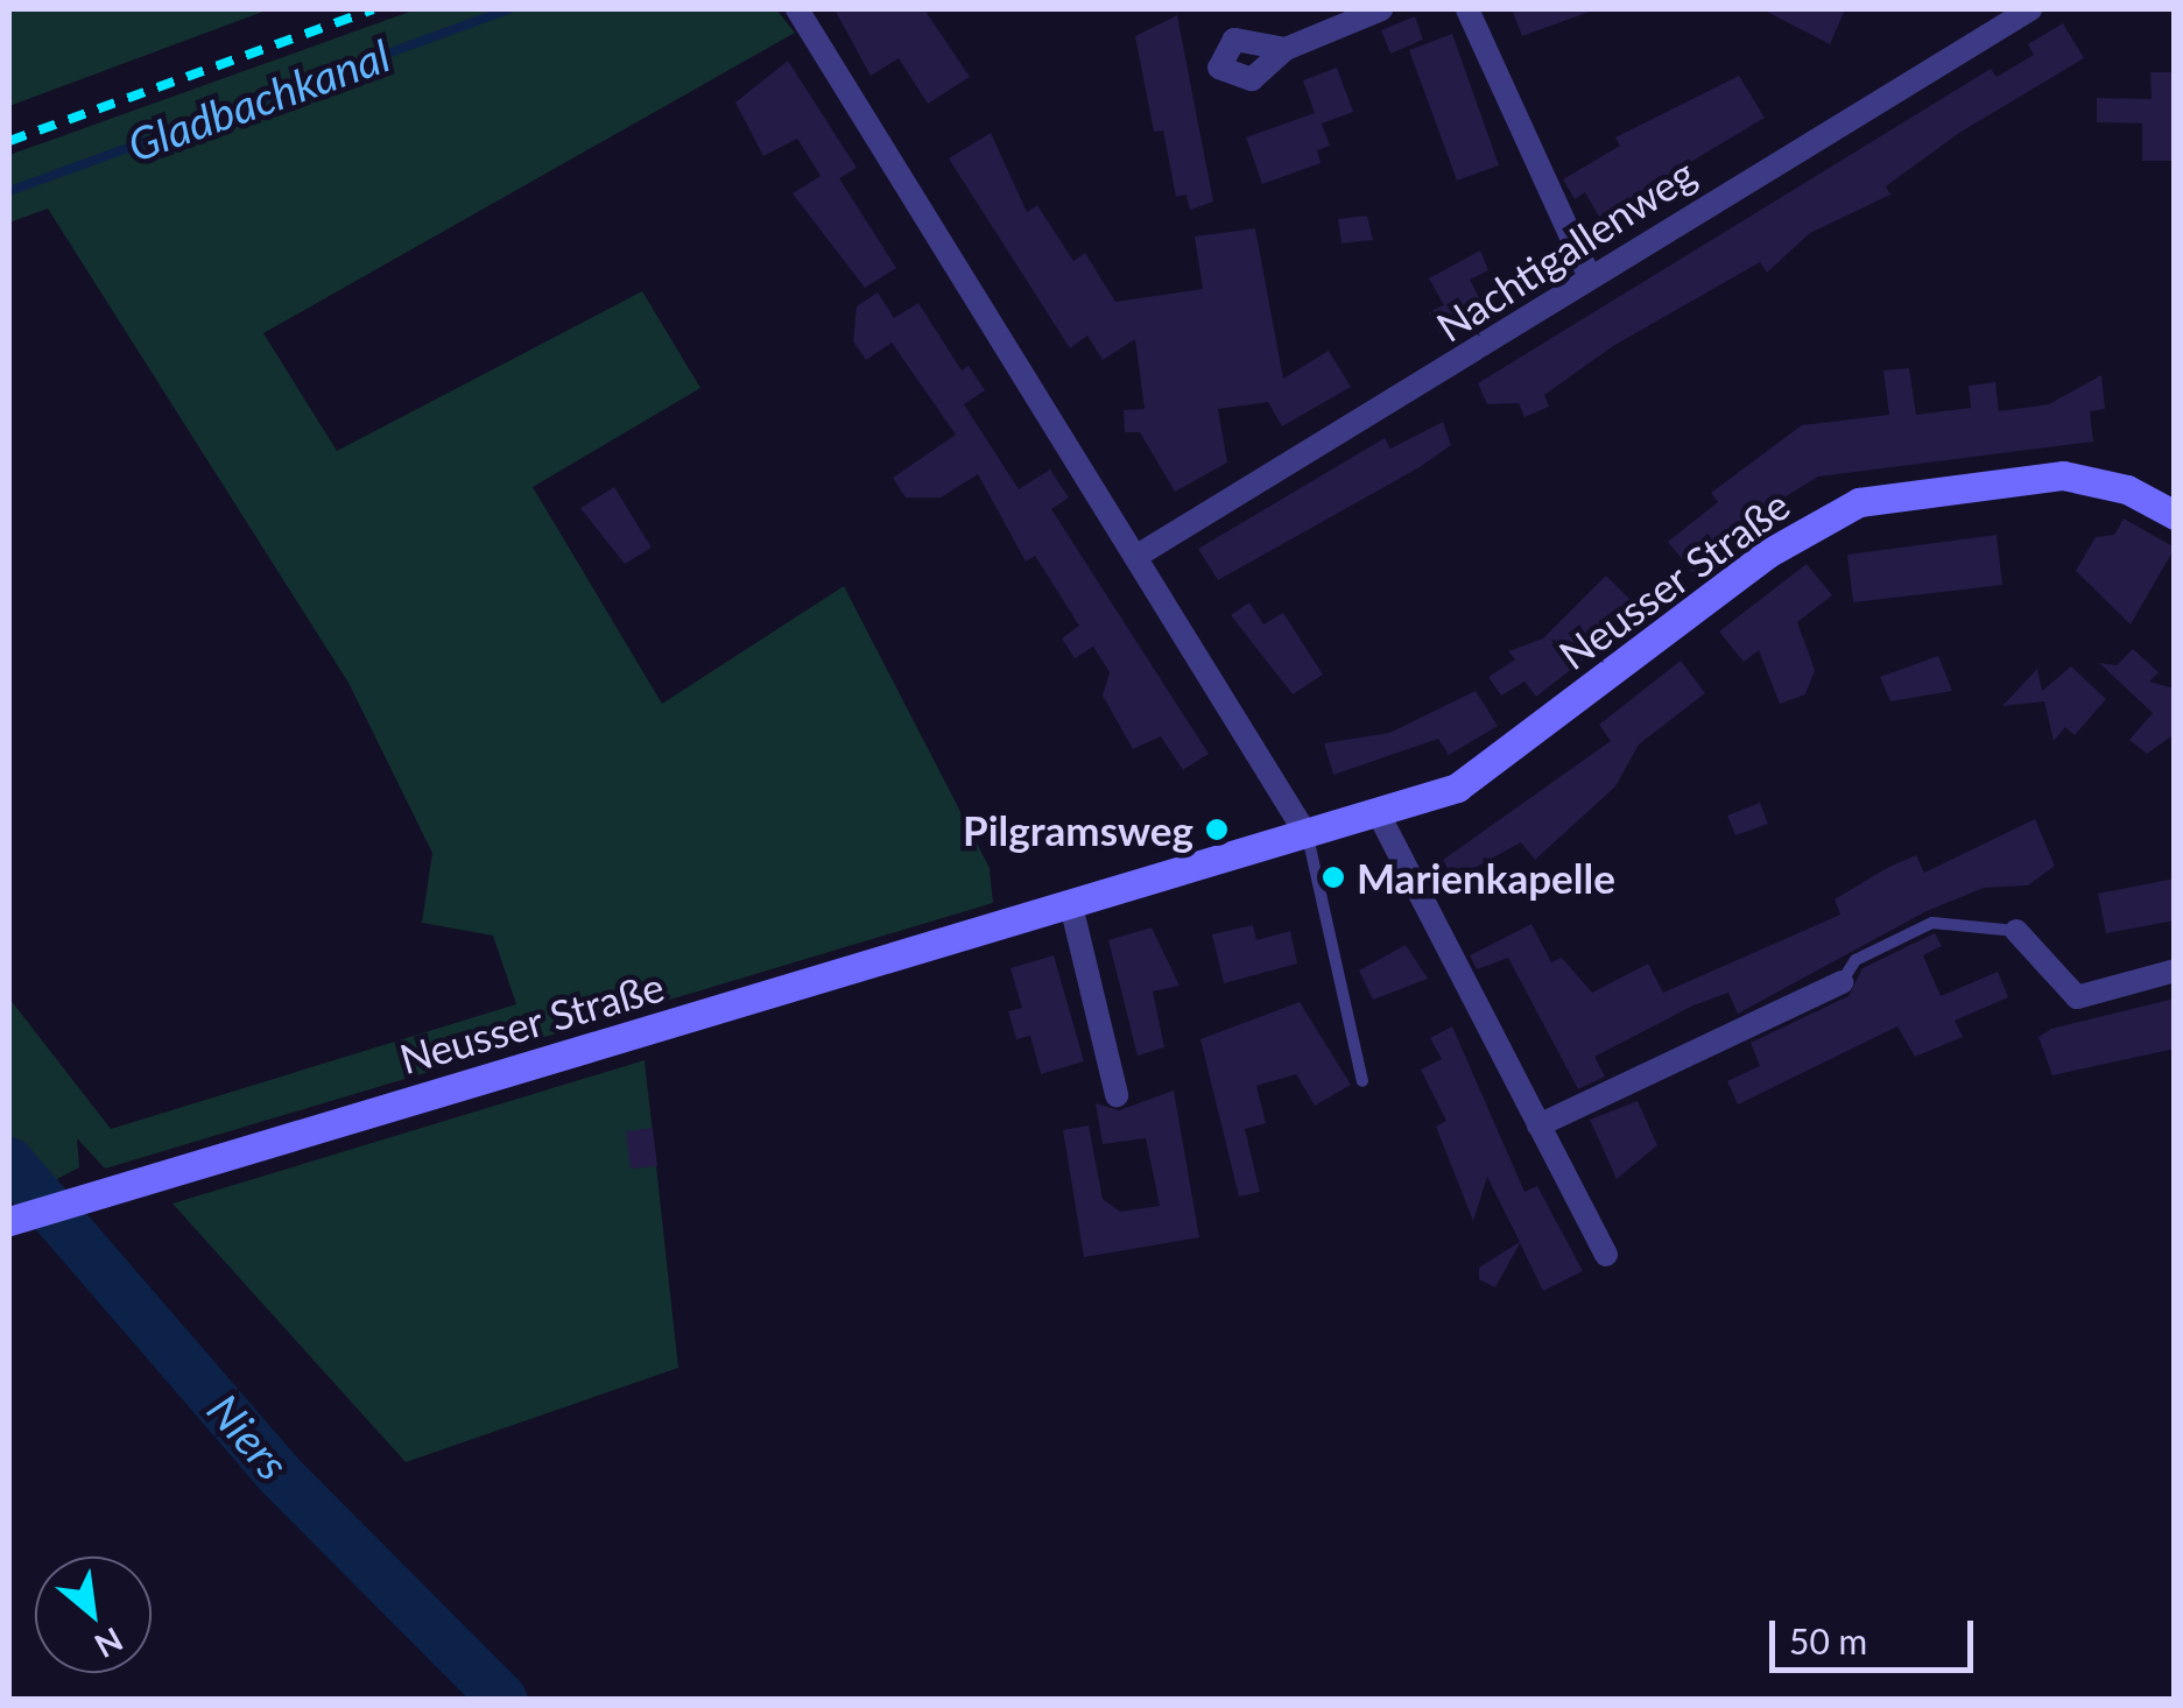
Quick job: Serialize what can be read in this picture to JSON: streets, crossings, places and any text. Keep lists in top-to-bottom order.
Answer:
{
  "streets": {
    "street": ["Nachtigallenweg", "Neusser Straße"]
  },
  "water": ["Gladbachkanal", "Niers"],
  "places": ["Pilgramsweg", "Marienkapelle"],
  "scale_bar": "50 m",
  "north": "bottom right"
}
